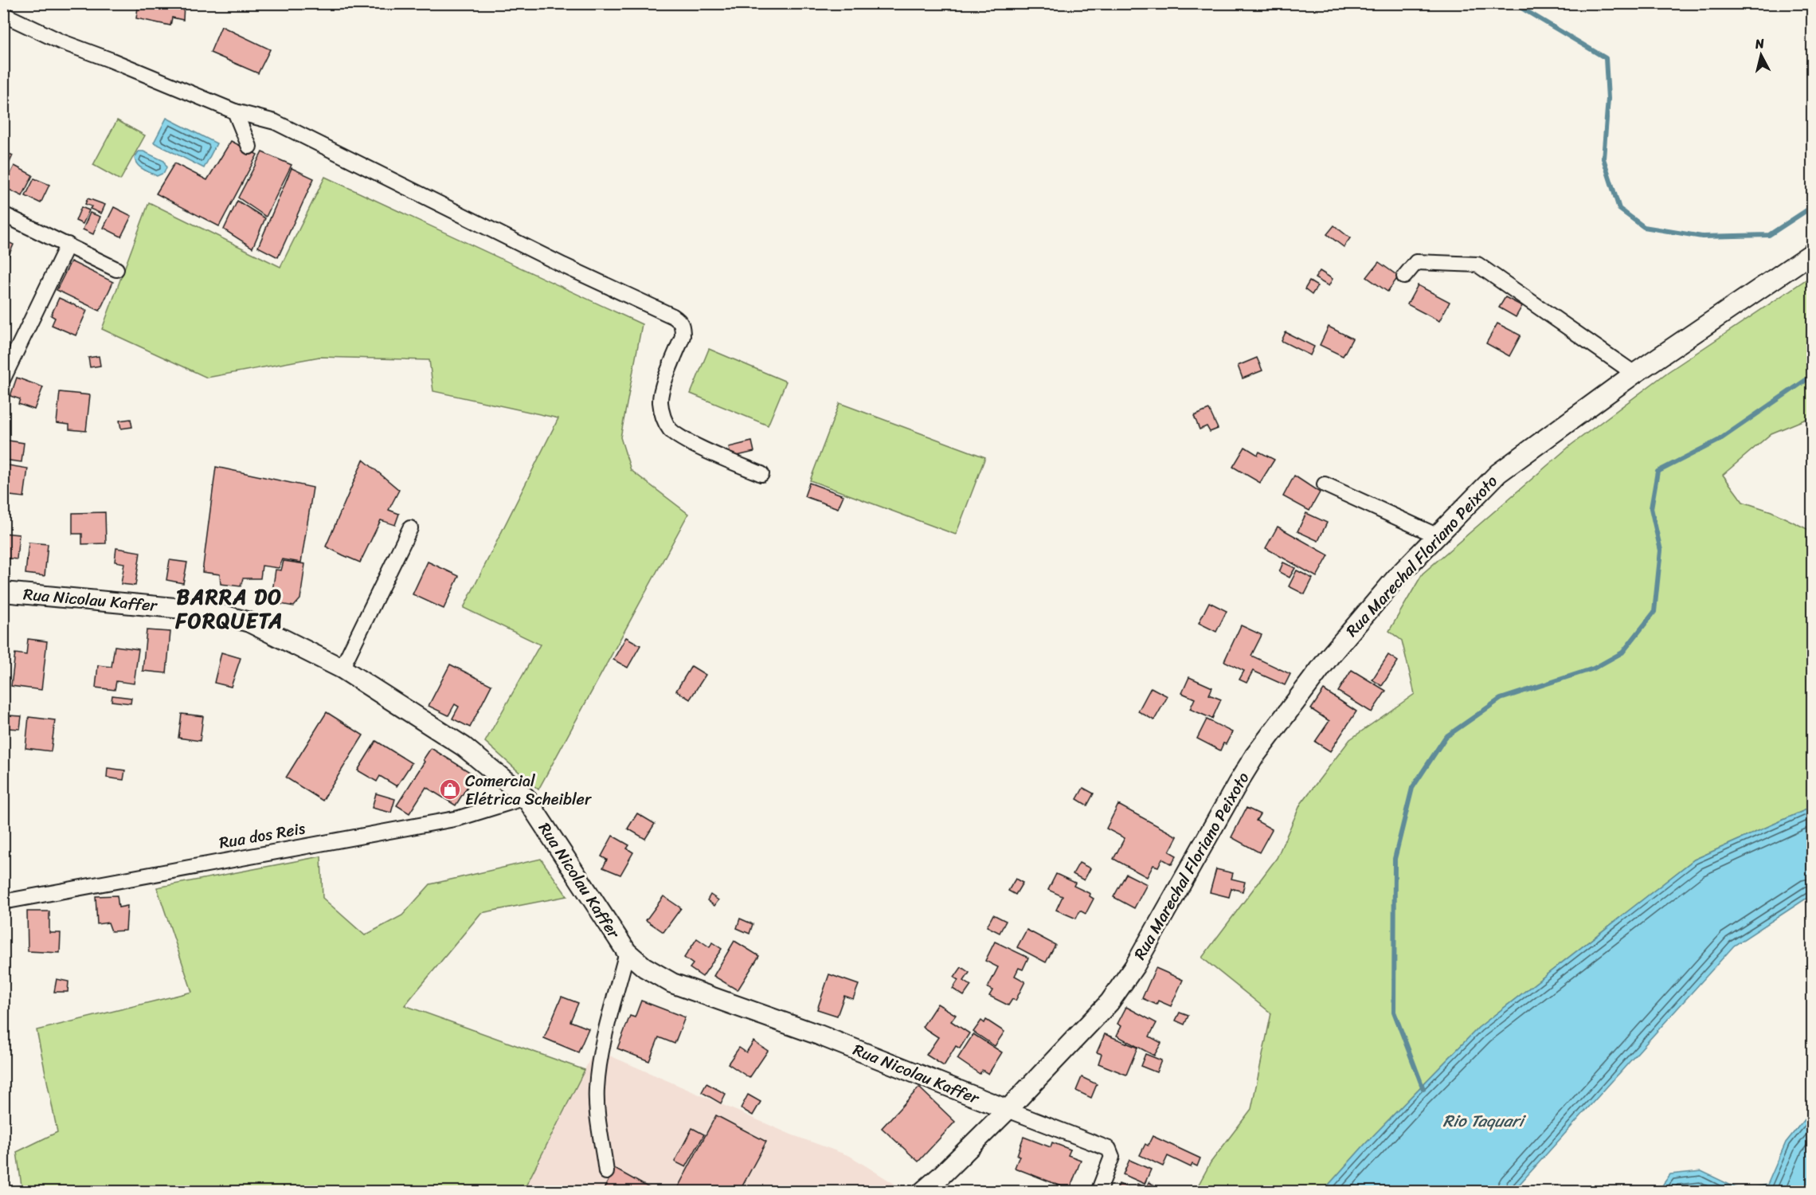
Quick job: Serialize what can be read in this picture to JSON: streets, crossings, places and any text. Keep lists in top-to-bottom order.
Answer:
{
  "streets": {
    "main road": ["Rua Marechal Floriano Peixoto", "Rua Nicolau Kaffer"],
    "street": ["Rua dos Reis"]
  },
  "crossings": [
    ["Rua Marechal Floriano Peixoto", "Rua Nicolau Kaffer"],
    ["Rua Nicolau Kaffer", "Rua dos Reis"]
  ],
  "districts": ["BARRA DO FORQUETA"],
  "water": ["Rio Taquari"],
  "places": {
    "shop": ["Comercial Elétrica Scheibler"]
  },
  "north": "top"
}
